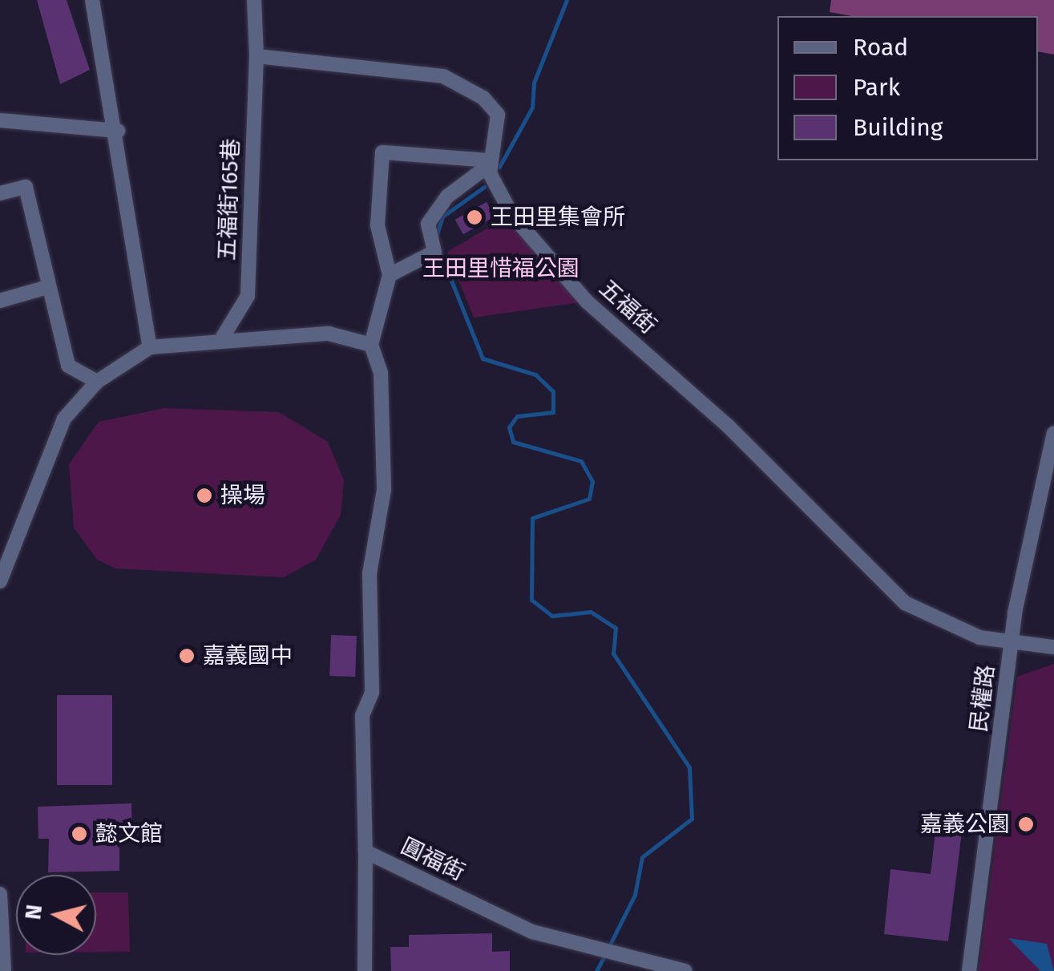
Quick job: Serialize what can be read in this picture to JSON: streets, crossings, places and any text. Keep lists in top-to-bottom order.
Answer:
{
  "streets": {
    "street": [
      "五福街165巷",
      "五福街",
      "民權路",
      "圓福街"
    ]
  },
  "crossings": [
    ["五福街", "民權路"]
  ],
  "parks": ["王田里惜福公園"],
  "places": [
    "王田里集會所",
    "操場",
    "嘉義國中",
    "嘉義公園",
    "懿文館"
  ],
  "legend": ["Road", "Park", "Building"],
  "north": "left"
}
